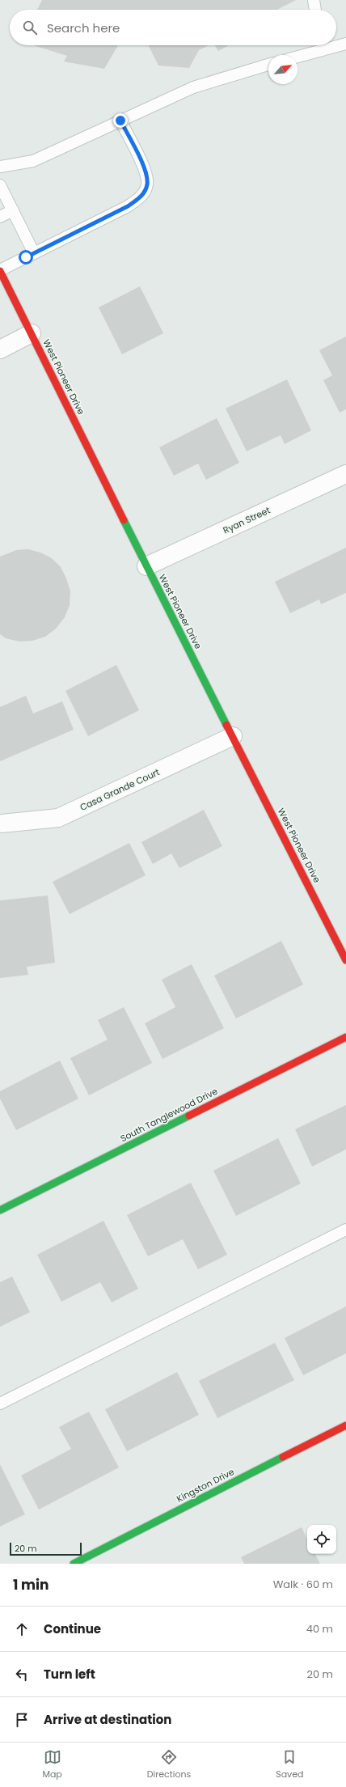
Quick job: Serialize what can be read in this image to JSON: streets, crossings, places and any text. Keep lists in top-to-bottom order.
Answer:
{
  "streets": {
    "main road": ["West Pioneer Drive", "South Tanglewood Drive", "Kingston Drive"],
    "street": ["Ryan Street", "Casa Grande Court"]
  },
  "crossings": [
    ["West Pioneer Drive", "Ryan Street"],
    ["West Pioneer Drive", "Casa Grande Court"]
  ],
  "scale_bar": "20 m",
  "north": "top right",
  "page": {
    "search": "Search here",
    "scale": "20 m",
    "heading": ["1 min", "Walk · 60 m"],
    "list": [
      ["Continue", "40 m"],
      ["Turn left", "20 m"],
      "Arrive at destination"
    ],
    "nav": ["Map", "Directions", "Saved"]
  }
}
